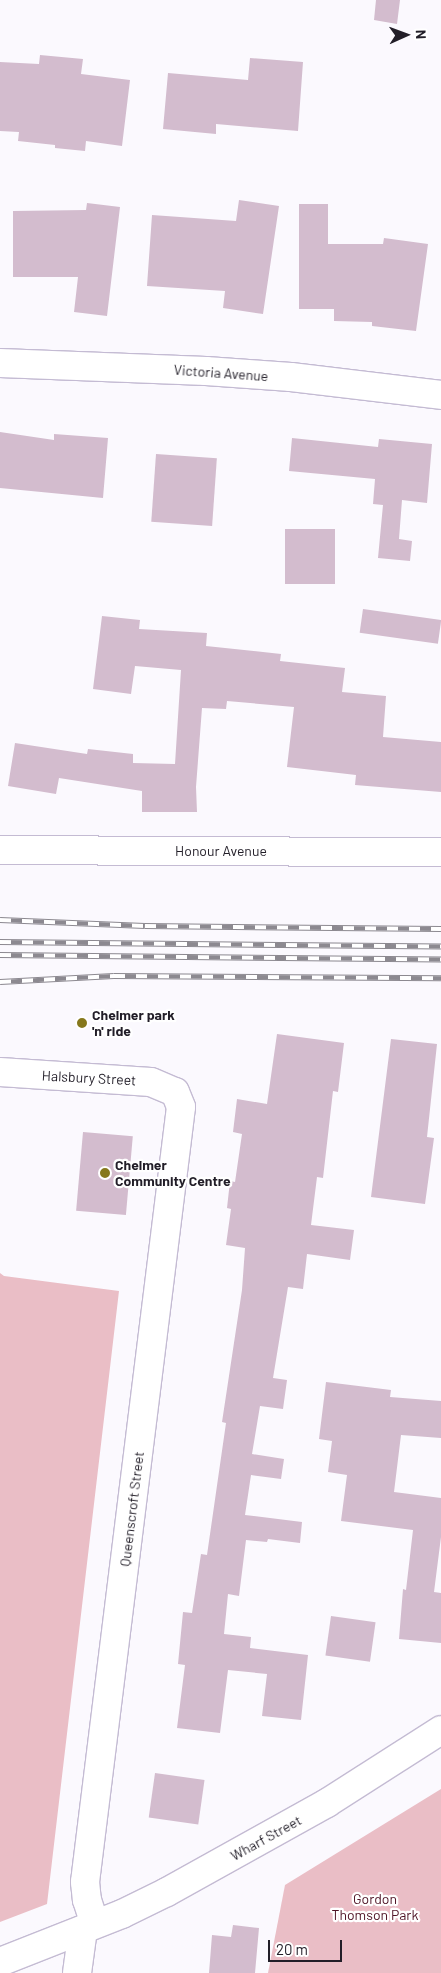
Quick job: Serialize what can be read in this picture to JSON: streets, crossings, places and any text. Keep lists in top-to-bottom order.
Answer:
{
  "streets": {
    "street": [
      "Victoria Avenue",
      "Honour Avenue",
      "Halsbury Street",
      "Queenscroft Street",
      "Wharf Street"
    ]
  },
  "crossings": [
    ["Halsbury Street", "Queenscroft Street"],
    ["Queenscroft Street", "Wharf Street"]
  ],
  "parks": ["Gordon Thomson Park"],
  "places": ["Chelmer park 'n' ride", "Chelmer Community Centre"],
  "scale_bar": "20 m",
  "north": "right"
}
